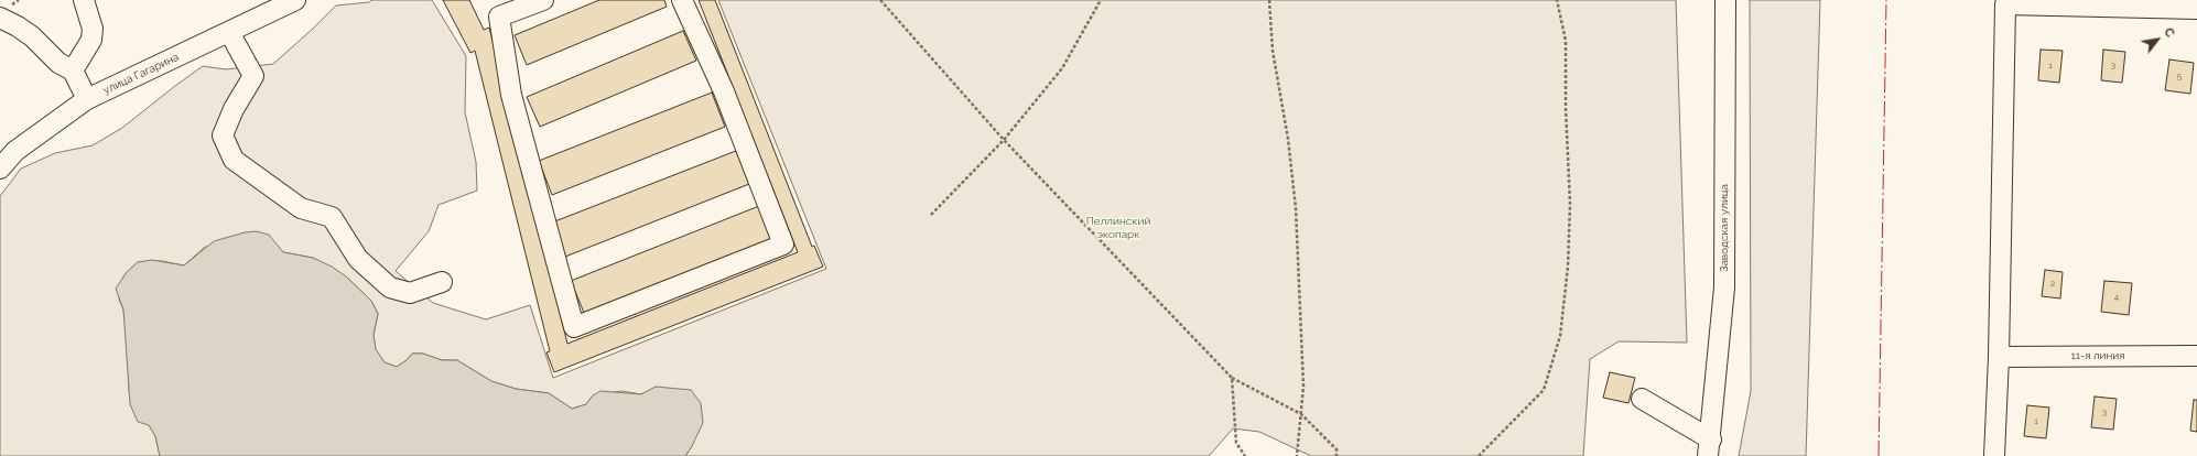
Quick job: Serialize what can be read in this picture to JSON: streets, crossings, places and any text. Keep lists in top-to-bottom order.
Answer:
{
  "streets": {
    "street": ["улица Гагарина", "Заводская улица", "11-я линия"]
  },
  "parks": ["Пеллинский экопарк"],
  "house_numbers": [
    "1",
    "3",
    "5",
    "2",
    "4",
    "3",
    "1"
  ],
  "north": "top right"
}
